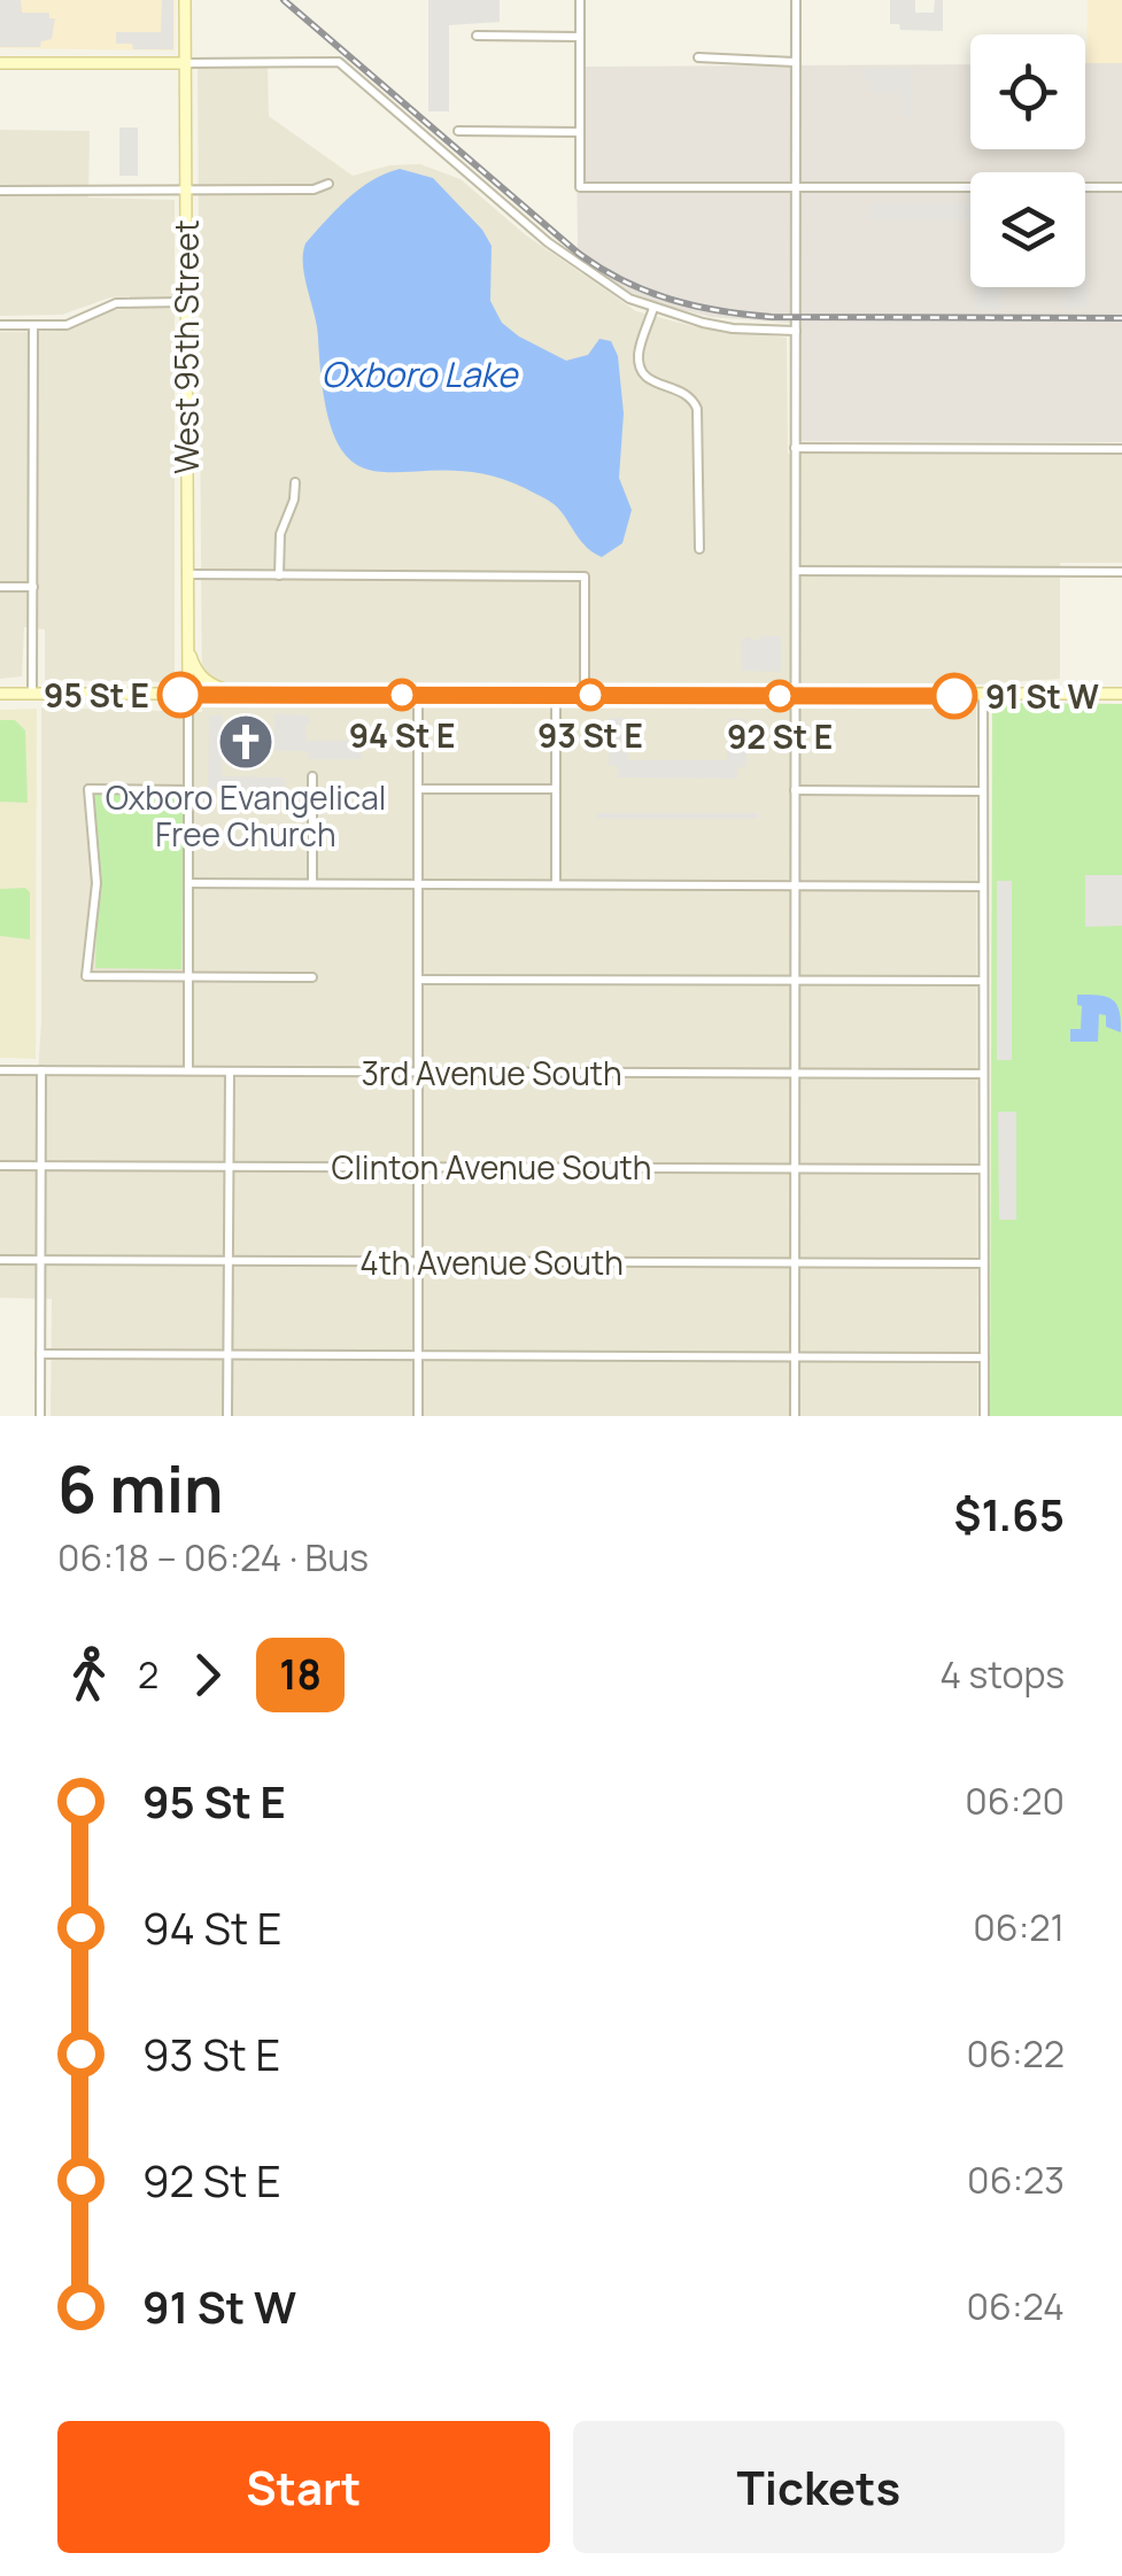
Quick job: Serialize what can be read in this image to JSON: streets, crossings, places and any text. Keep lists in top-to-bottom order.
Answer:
{
  "streets": {
    "main road": ["West 95th Street"],
    "street": ["3rd Avenue South", "Clinton Avenue South", "4th Avenue South"]
  },
  "water": ["Oxboro Lake"],
  "places": {
    "other": [
      "95 St E",
      "94 St E",
      "93 St E",
      "92 St E",
      "91 St W"
    ],
    "church": ["Oxboro Evangelical Free Church"]
  },
  "lines": ["bus line 18"],
  "page": {
    "heading": ["6 min", "06:18 – 06:24 · Bus", "$1.65"],
    "legs": ["2", "18", "4 stops"],
    "list": [
      {
        "name": "95 St E",
        "value": "06:20"
      },
      {
        "name": "94 St E",
        "value": "06:21"
      },
      {
        "name": "93 St E",
        "value": "06:22"
      },
      {
        "name": "92 St E",
        "value": "06:23"
      },
      {
        "name": "91 St W",
        "value": "06:24"
      }
    ],
    "buttons": ["Start", "Tickets"]
  }
}
